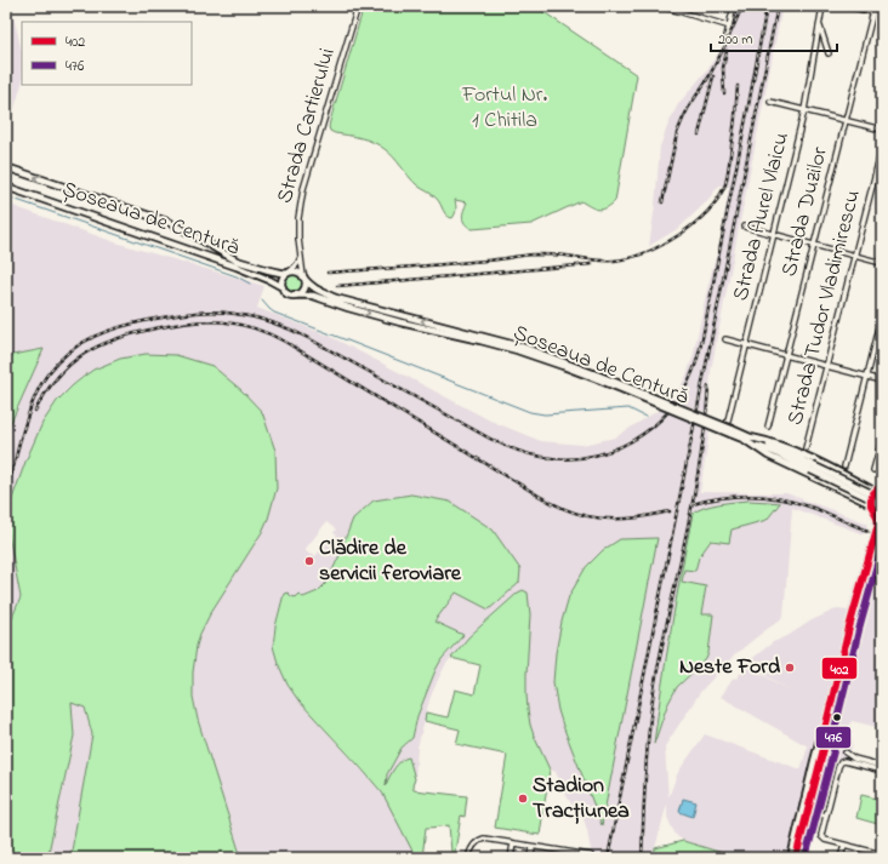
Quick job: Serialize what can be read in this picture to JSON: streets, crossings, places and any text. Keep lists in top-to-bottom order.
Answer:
{
  "streets": {
    "main road": ["Șoseaua de Centură"],
    "street": [
      "Strada Cartierului",
      "Strada Duzilor",
      "Strada Aurel Vlaicu",
      "Strada Tudor Vladimirescu"
    ]
  },
  "crossings": [
    ["Strada Cartierului", "Șoseaua de Centură"],
    ["Strada Aurel Vlaicu", "Șoseaua de Centură"]
  ],
  "parks": ["Fortul Nr. 1 Chitila"],
  "places": ["Clădire de servicii feroviare", "Neste Ford", "Stadion Tracțiunea"],
  "lines": ["transit line 402", "transit line 476"],
  "legend": ["402", "476"],
  "scale_bar": "200 m"
}
